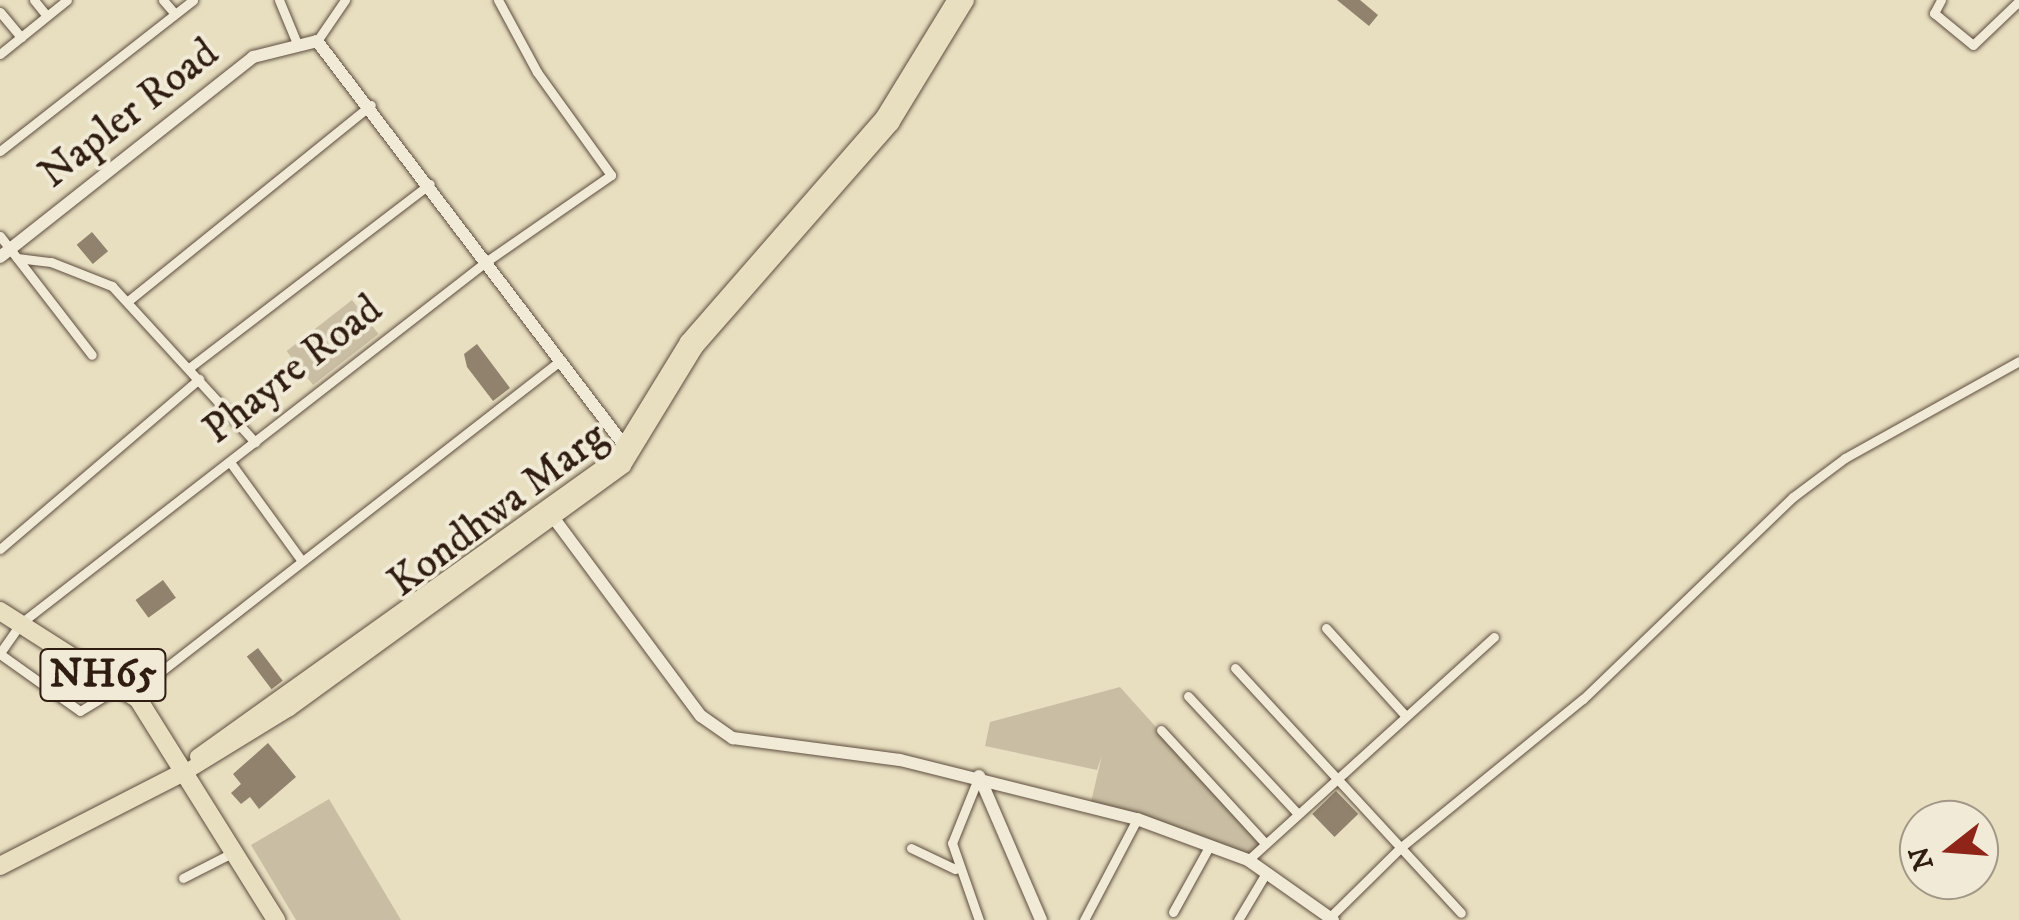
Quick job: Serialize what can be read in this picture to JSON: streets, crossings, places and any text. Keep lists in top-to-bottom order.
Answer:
{
  "streets": {
    "highway": ["NH65"],
    "main road": ["Kondhwa Marg"],
    "street": ["Napler Road", "Phayre Road"]
  },
  "crossings": [
    ["Phayre Road", "NH65"],
    ["Kondhwa Marg", "NH65"]
  ],
  "north": "left"
}
